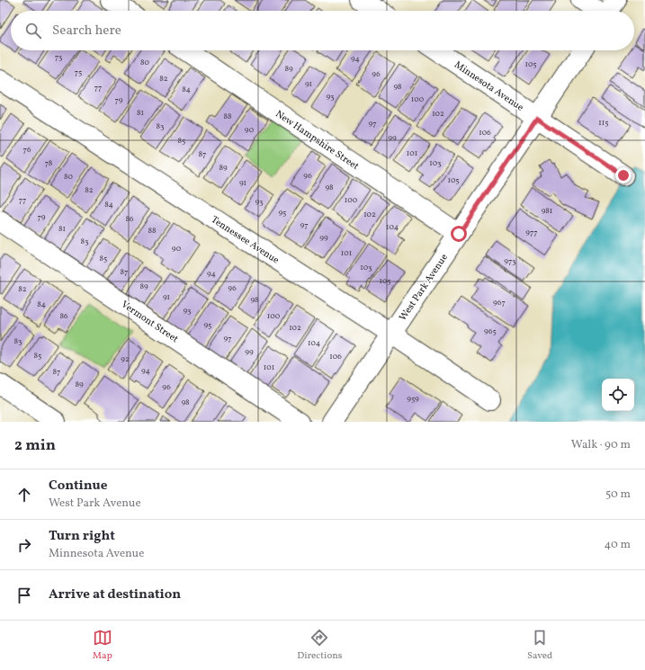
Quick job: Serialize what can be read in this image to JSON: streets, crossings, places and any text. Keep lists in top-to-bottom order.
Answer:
{
  "streets": {
    "street": [
      "Minnesota Avenue",
      "New Hampshire Street",
      "Tennessee Avenue",
      "West Park Avenue",
      "Vermont Street"
    ]
  },
  "crossings": [
    ["Minnesota Avenue", "West Park Avenue"],
    ["New Hampshire Street", "West Park Avenue"],
    ["Tennessee Avenue", "West Park Avenue"]
  ],
  "house_numbers": [
    "73",
    "94",
    "80",
    "105",
    "89",
    "75",
    "96",
    "82",
    "91",
    "98",
    "77",
    "84",
    "93",
    "100",
    "79",
    "81",
    "102",
    "88",
    "115",
    "97",
    "83",
    "90",
    "106",
    "99",
    "85",
    "76",
    "101",
    "87",
    "78",
    "103",
    "89",
    "96",
    "80",
    "105",
    "91",
    "98",
    "82",
    "77",
    "100",
    "93",
    "84",
    "981",
    "95",
    "102",
    "79",
    "86",
    "97",
    "104",
    "81",
    "88",
    "977",
    "99",
    "83",
    "90",
    "101",
    "85",
    "973",
    "103",
    "87",
    "94",
    "105",
    "89",
    "96",
    "82",
    "91",
    "98",
    "967",
    "84",
    "93",
    "86",
    "100",
    "95",
    "102",
    "965",
    "97",
    "83",
    "104",
    "99",
    "85",
    "106",
    "92",
    "101",
    "94",
    "87",
    "89",
    "96",
    "959",
    "98"
  ],
  "page": {
    "search": "Search here",
    "heading": ["2 min", "Walk · 90 m"],
    "list": [
      ["Continue", "West Park Avenue", "50 m"],
      ["Turn right", "Minnesota Avenue", "40 m"],
      "Arrive at destination"
    ],
    "nav": ["Map", "Directions", "Saved"]
  }
}
